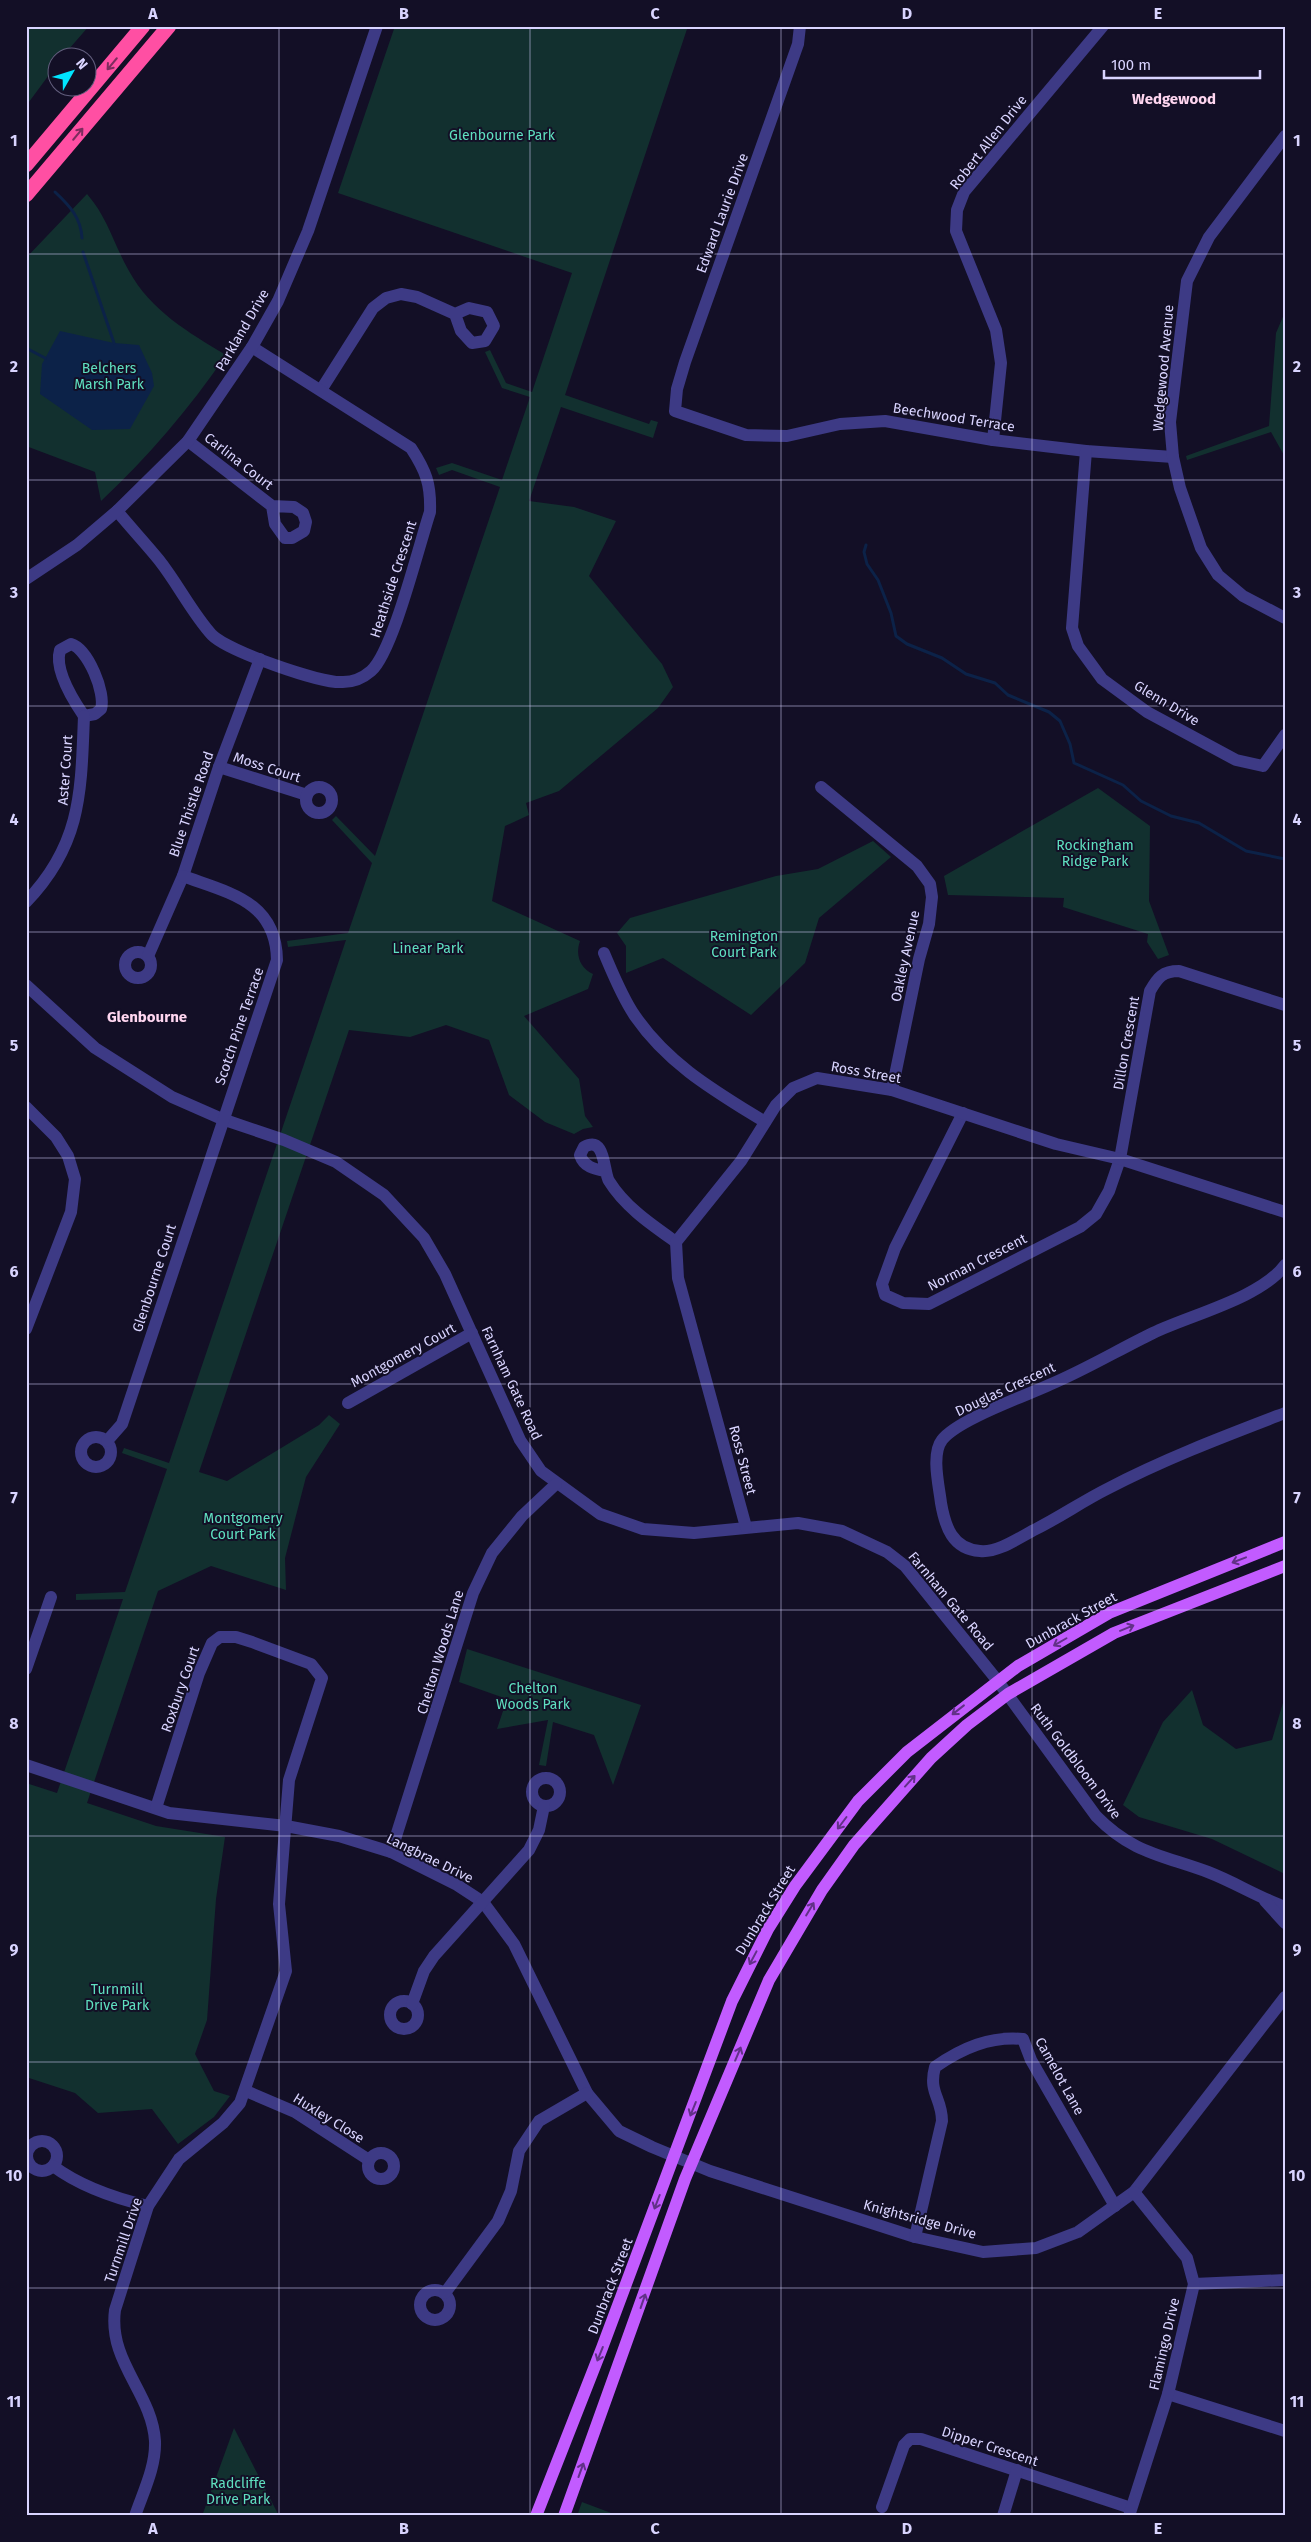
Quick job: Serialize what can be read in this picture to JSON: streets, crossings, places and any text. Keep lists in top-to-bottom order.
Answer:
{
  "streets": {
    "main road": ["Dunbrack Street"],
    "street": [
      "Robert Allen Drive",
      "Edward Laurie Drive",
      "Parkland Drive",
      "Wedgewood Avenue",
      "Beechwood Terrace",
      "Carlina Court",
      "Heathside Crescent",
      "Glenn Drive",
      "Moss Court",
      "Aster Court",
      "Blue Thistle Road",
      "Oakley Avenue",
      "Scotch Pine Terrace",
      "Dillon Crescent",
      "Ross Street",
      "Norman Crescent",
      "Glenbourne Court",
      "Montgomery Court",
      "Farnham Gate Road",
      "Douglas Crescent",
      "Chelton Woods Lane",
      "Roxbury Court",
      "Ruth Goldbloom Drive",
      "Langbrae Drive",
      "Camelot Lane",
      "Huxley Close",
      "Knightsridge Drive",
      "Turnmill Drive",
      "Flamingo Drive",
      "Dipper Crescent"
    ]
  },
  "crossings": [
    ["Robert Allen Drive", "Beechwood Terrace"],
    ["Edward Laurie Drive", "Beechwood Terrace"],
    ["Parkland Drive", "Carlina Court"],
    ["Parkland Drive", "Heathside Crescent"],
    ["Wedgewood Avenue", "Beechwood Terrace"],
    ["Beechwood Terrace", "Glenn Drive"],
    ["Heathside Crescent", "Blue Thistle Road"],
    ["Moss Court", "Blue Thistle Road"],
    ["Blue Thistle Road", "Scotch Pine Terrace"],
    ["Oakley Avenue", "Ross Street"],
    ["Scotch Pine Terrace", "Glenbourne Court"],
    ["Scotch Pine Terrace", "Farnham Gate Road"],
    ["Dillon Crescent", "Ross Street"],
    ["Dillon Crescent", "Norman Crescent"],
    ["Ross Street", "Norman Crescent"],
    ["Ross Street", "Farnham Gate Road"],
    ["Glenbourne Court", "Farnham Gate Road"],
    ["Montgomery Court", "Farnham Gate Road"],
    ["Farnham Gate Road", "Dunbrack Street"],
    ["Farnham Gate Road", "Chelton Woods Lane"],
    ["Farnham Gate Road", "Ruth Goldbloom Drive"],
    ["Dunbrack Street", "Langbrae Drive"],
    ["Chelton Woods Lane", "Langbrae Drive"],
    ["Roxbury Court", "Langbrae Drive"],
    ["Roxbury Court", "Turnmill Drive"],
    ["Langbrae Drive", "Knightsridge Drive"],
    ["Langbrae Drive", "Turnmill Drive"],
    ["Camelot Lane", "Knightsridge Drive"],
    ["Huxley Close", "Turnmill Drive"],
    ["Knightsridge Drive", "Flamingo Drive"],
    ["Flamingo Drive", "Dipper Crescent"]
  ],
  "districts": ["Wedgewood", "Glenbourne"],
  "parks": [
    "Glenbourne Park",
    "Belchers Marsh Park",
    "Rockingham Ridge Park",
    "Remington Court Park",
    "Linear Park",
    "Montgomery Court Park",
    "Chelton Woods Park",
    "Turnmill Drive Park",
    "Radcliffe Drive Park"
  ],
  "scale_bar": "100 m",
  "north": "top right",
  "grid": {
    "columns": [
      "A",
      "B",
      "C",
      "D",
      "E"
    ],
    "rows": [
      "1",
      "2",
      "3",
      "4",
      "5",
      "6",
      "7",
      "8",
      "9",
      "10",
      "11"
    ]
  }
}
